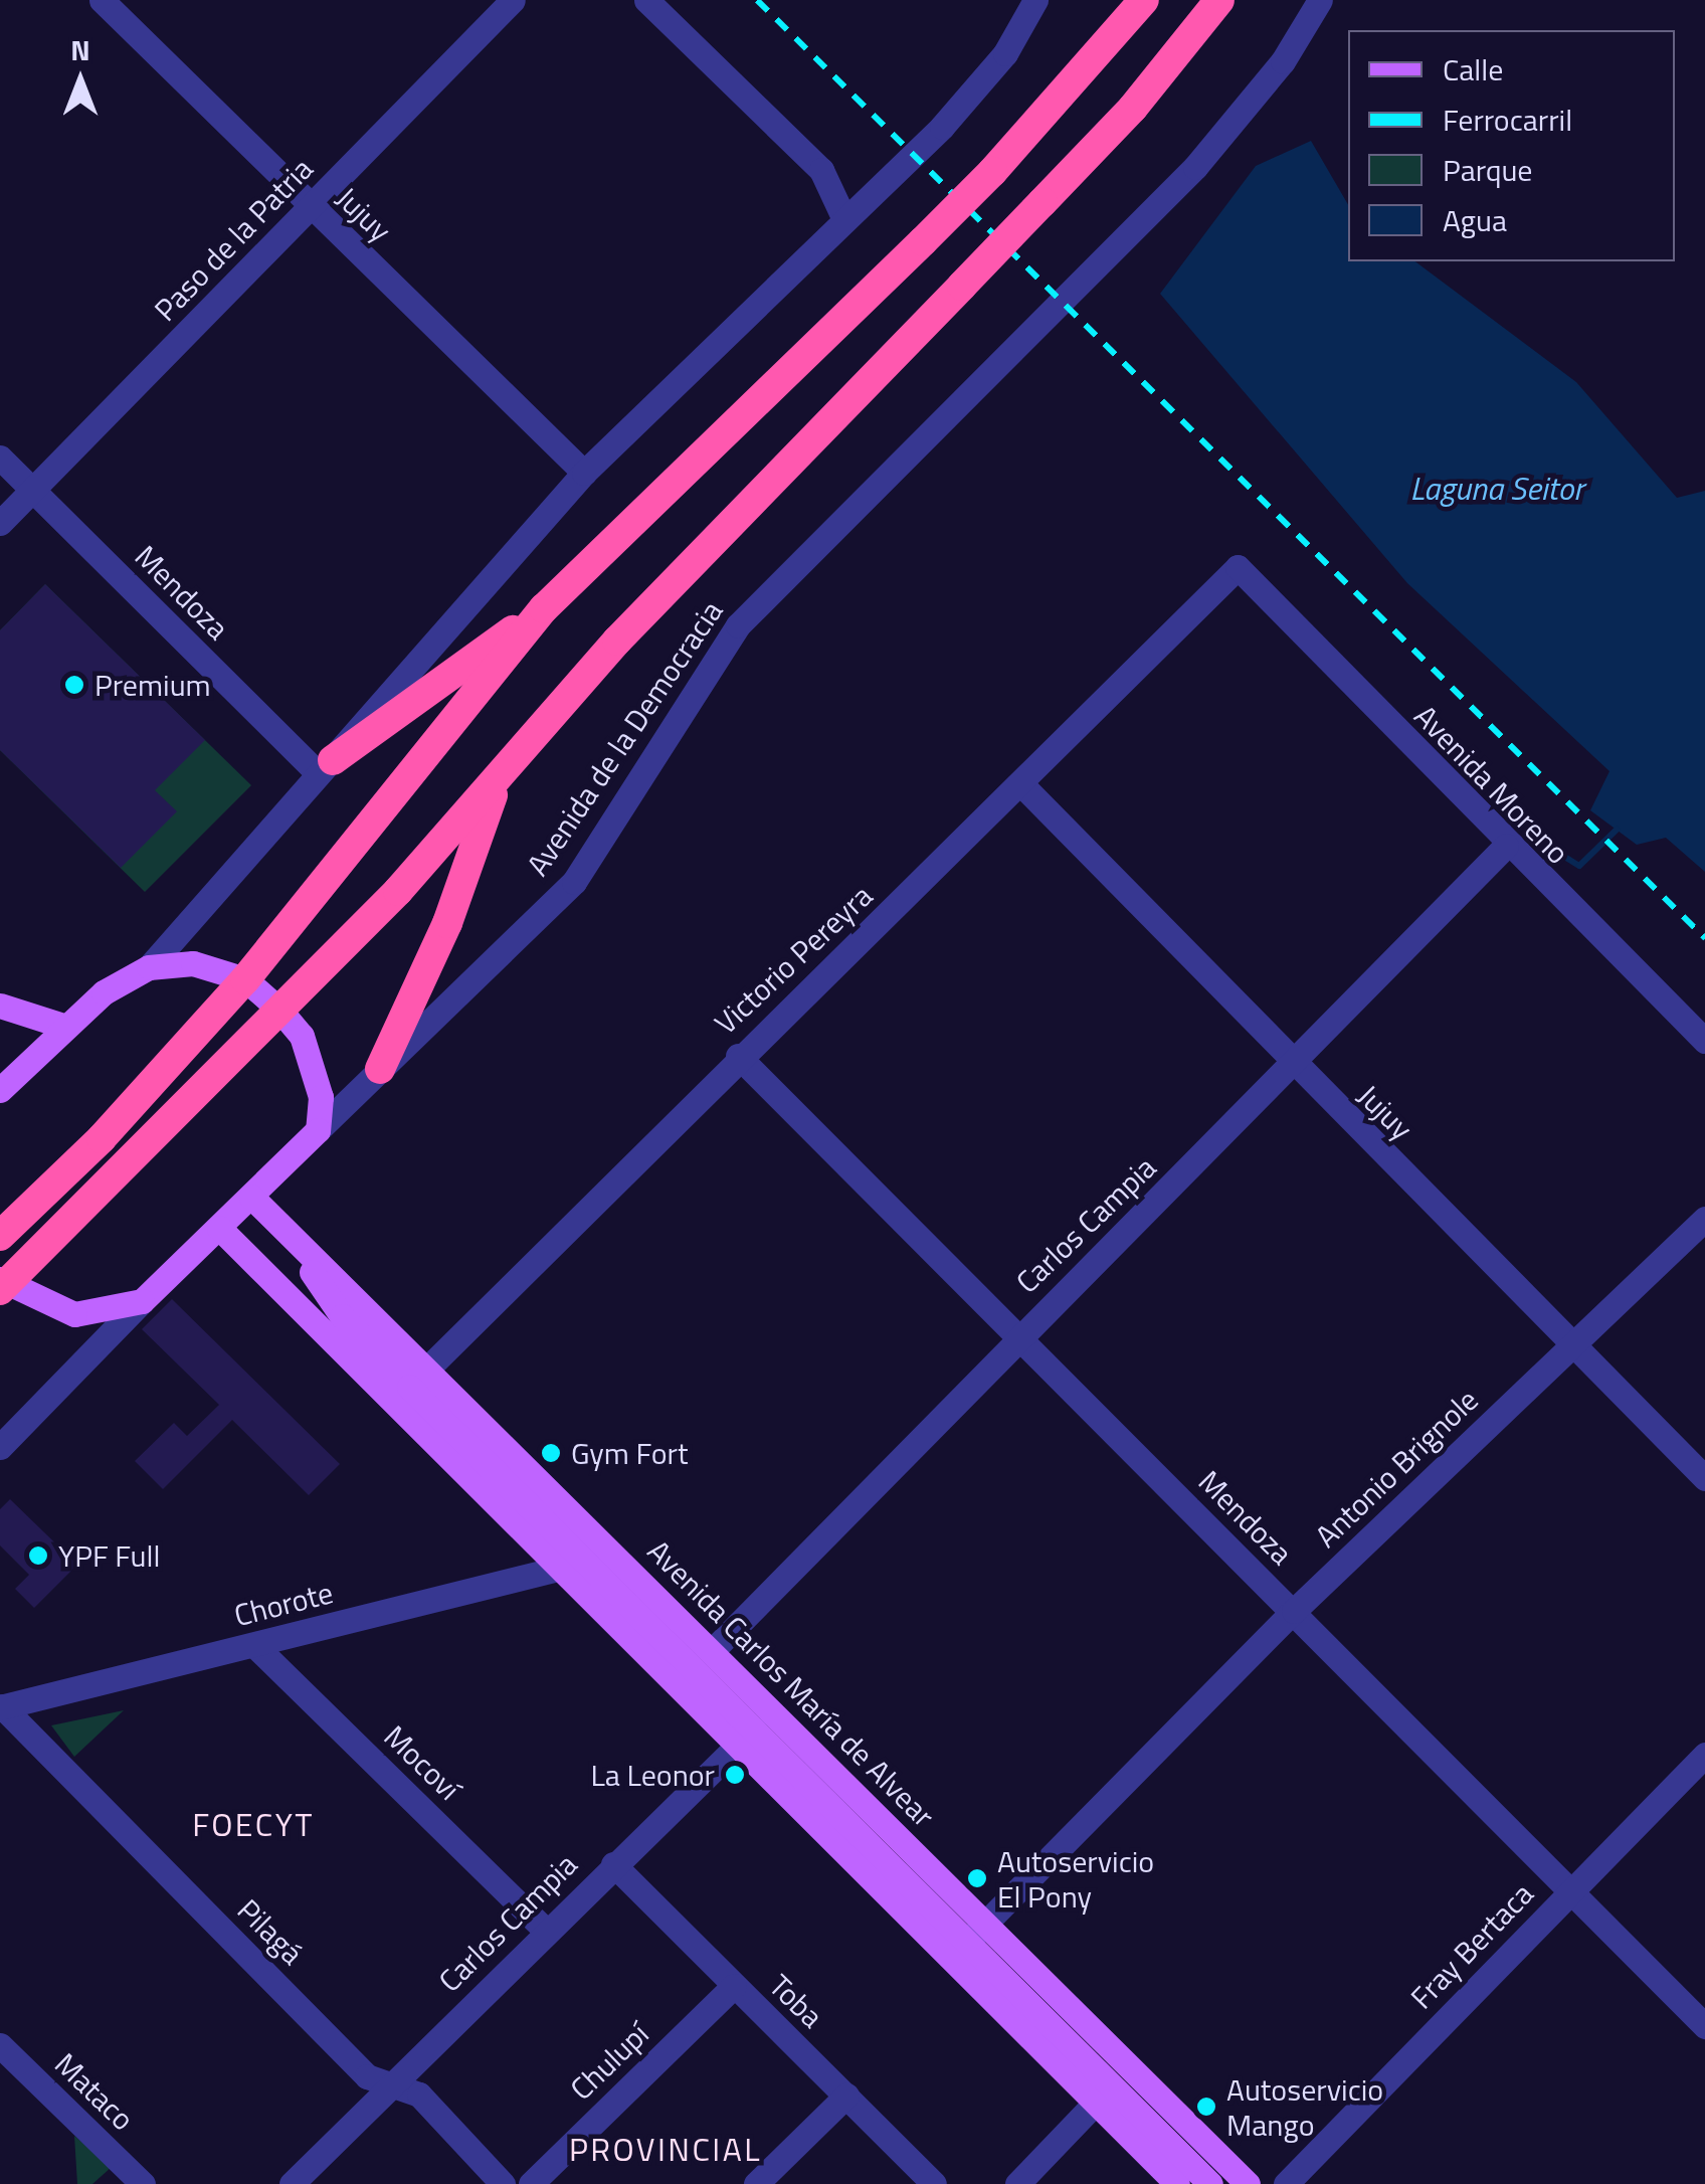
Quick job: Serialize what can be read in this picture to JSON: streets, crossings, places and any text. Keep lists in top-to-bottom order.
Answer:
{
  "streets": {
    "highway": ["Avenida de la Democracia"],
    "main road": ["Avenida Carlos María de Alvear"],
    "street": [
      "Jujuy",
      "Paso de la Patria",
      "Mendoza",
      "Avenida Moreno",
      "Victorio Pereyra",
      "Carlos Campia",
      "Antonio Brignole",
      "Chorote",
      "Mocoví",
      "Pilagá",
      "Fray Bertaca",
      "Toba",
      "Chulupí",
      "Mataco"
    ]
  },
  "crossings": [
    ["Jujuy", "Paso de la Patria"],
    ["Jujuy", "Victorio Pereyra"],
    ["Jujuy", "Carlos Campia"],
    ["Jujuy", "Antonio Brignole"],
    ["Paso de la Patria", "Mendoza"],
    ["Mendoza", "Victorio Pereyra"],
    ["Mendoza", "Carlos Campia"],
    ["Mendoza", "Antonio Brignole"],
    ["Mendoza", "Fray Bertaca"],
    ["Avenida de la Democracia", "Avenida Carlos María de Alvear"],
    ["Avenida Moreno", "Victorio Pereyra"],
    ["Avenida Moreno", "Carlos Campia"],
    ["Victorio Pereyra", "Avenida Carlos María de Alvear"],
    ["Carlos Campia", "Avenida Carlos María de Alvear"],
    ["Carlos Campia", "Mocoví"],
    ["Carlos Campia", "Pilagá"],
    ["Carlos Campia", "Toba"],
    ["Antonio Brignole", "Avenida Carlos María de Alvear"],
    ["Chorote", "Avenida Carlos María de Alvear"],
    ["Chorote", "Mocoví"],
    ["Chorote", "Pilagá"],
    ["Toba", "Chulupí"]
  ],
  "districts": ["FOECYT", "PROVINCIAL"],
  "water": ["Laguna Seitor"],
  "places": [
    "Premium",
    "Gym Fort",
    "YPF Full",
    "La Leonor",
    "Autoservicio El Pony",
    "Autoservicio Mango"
  ],
  "legend": [
    "Calle",
    "Ferrocarril",
    "Parque",
    "Agua"
  ],
  "north": "top"
}
